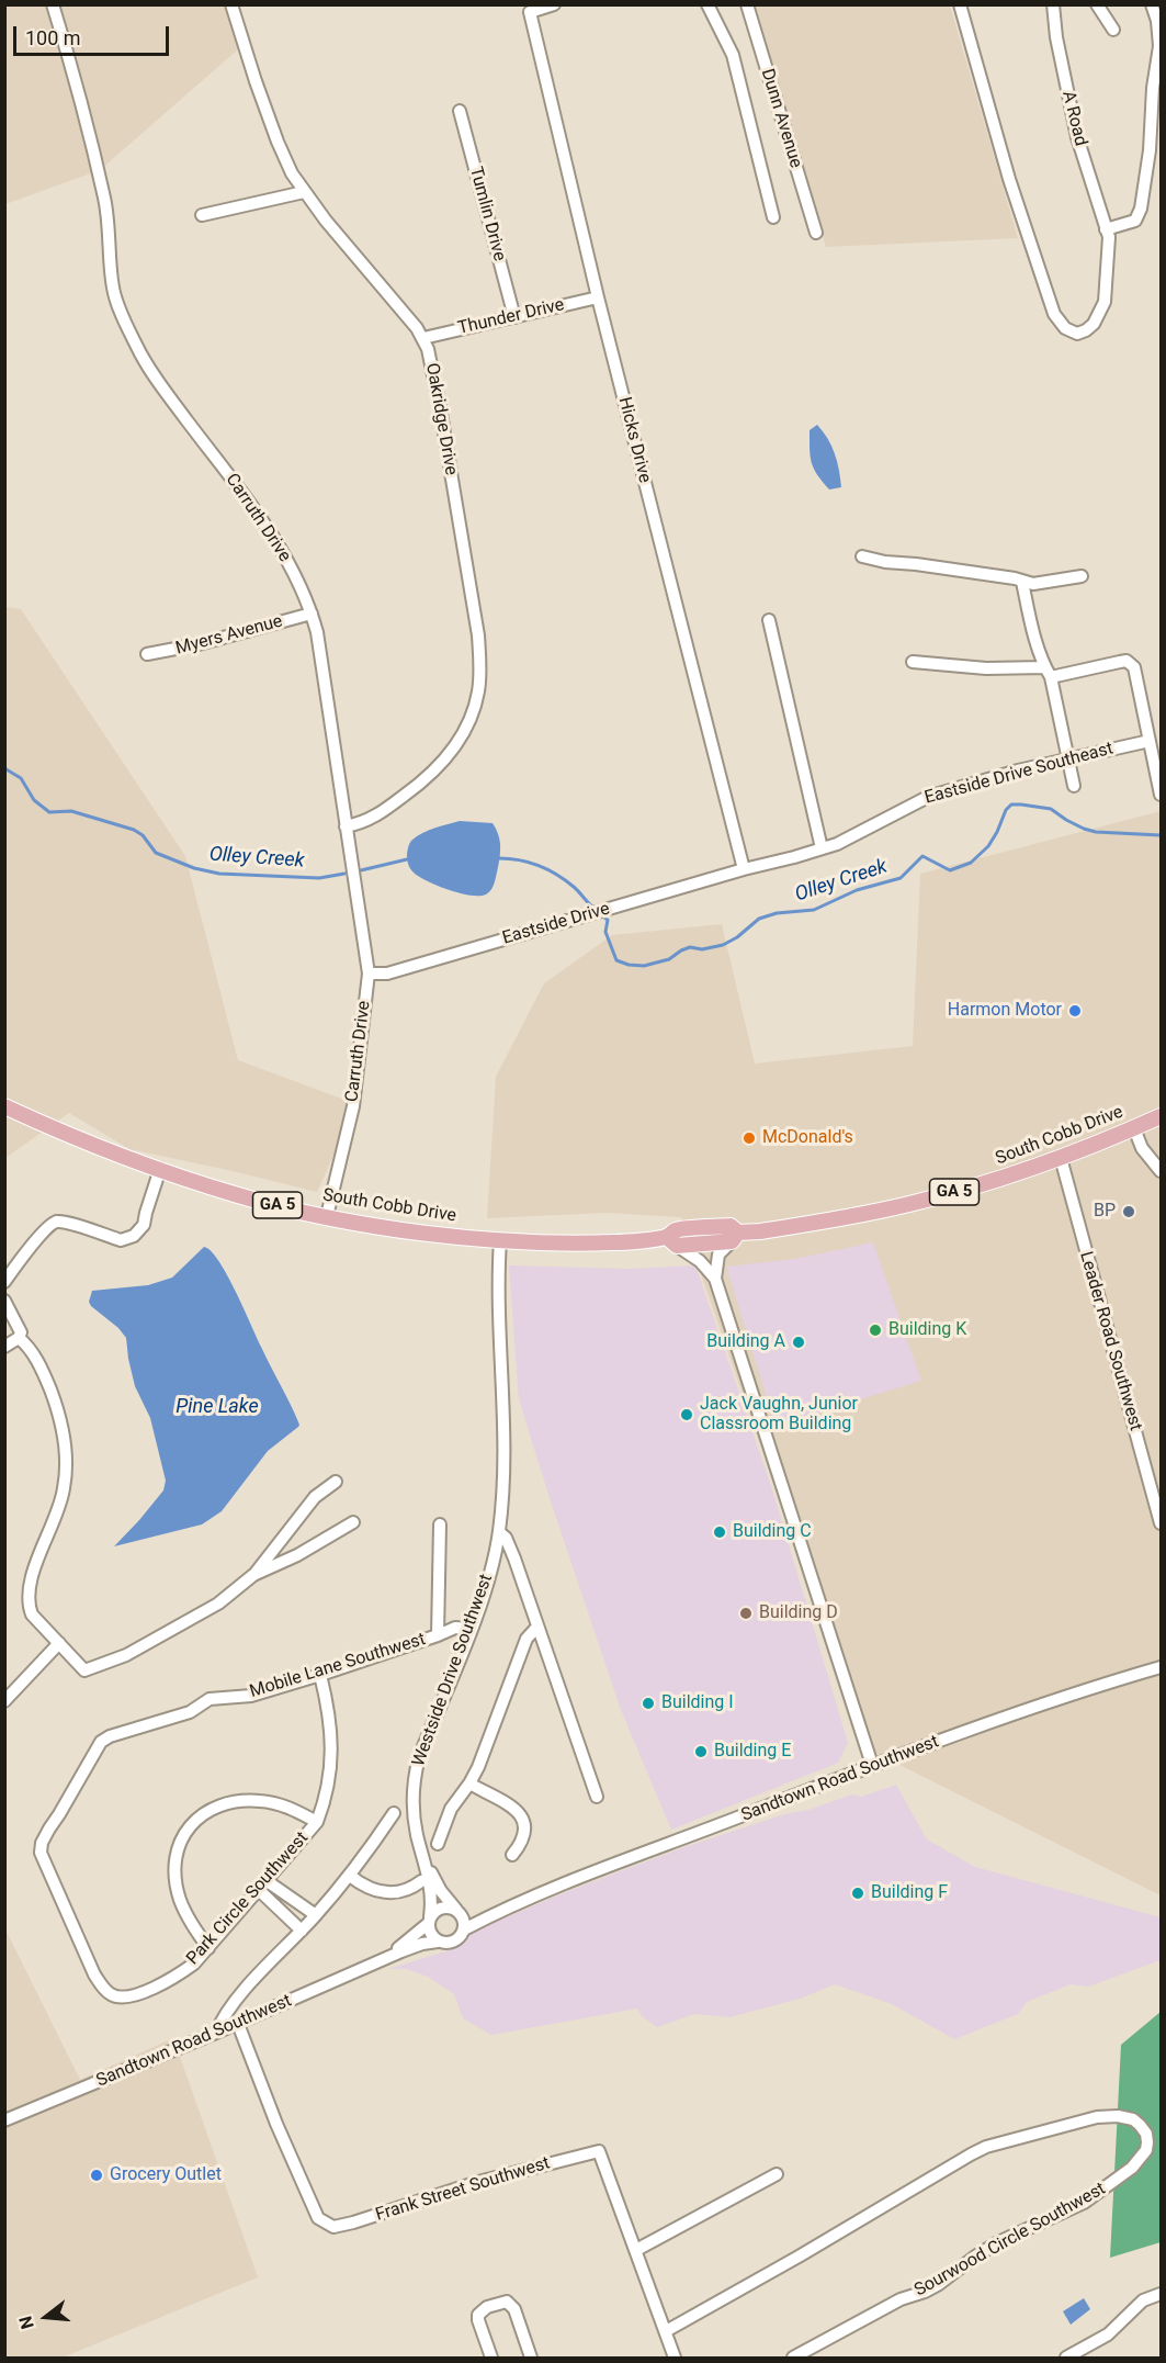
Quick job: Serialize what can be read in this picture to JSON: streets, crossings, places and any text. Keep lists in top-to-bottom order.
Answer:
{
  "streets": {
    "main road": ["South Cobb Drive", "GA 5"],
    "street": [
      "Dunn Avenue",
      "A Road",
      "Tumlin Drive",
      "Thunder Drive",
      "Oakridge Drive",
      "Hicks Drive",
      "Carruth Drive",
      "Myers Avenue",
      "Eastside Drive Southeast",
      "Eastside Drive",
      "Leader Road Southwest",
      "Mobile Lane Southwest",
      "Westside Drive Southwest",
      "Sandtown Road Southwest",
      "Park Circle Southwest",
      "Frank Street Southwest",
      "Sourwood Circle Southwest"
    ]
  },
  "crossings": [
    ["Tumlin Drive", "Thunder Drive"],
    ["Thunder Drive", "Oakridge Drive"],
    ["Thunder Drive", "Hicks Drive"],
    ["Oakridge Drive", "Carruth Drive"],
    ["Hicks Drive", "Eastside Drive Southeast"],
    ["Hicks Drive", "Eastside Drive"],
    ["Carruth Drive", "Myers Avenue"],
    ["Carruth Drive", "Eastside Drive"],
    ["Carruth Drive", "South Cobb Drive"],
    ["Eastside Drive Southeast", "Eastside Drive"],
    ["South Cobb Drive", "Leader Road Southwest"],
    ["South Cobb Drive", "Westside Drive Southwest"],
    ["Mobile Lane Southwest", "Westside Drive Southwest"],
    ["Mobile Lane Southwest", "Park Circle Southwest"],
    ["Westside Drive Southwest", "Sandtown Road Southwest"],
    ["Sandtown Road Southwest", "Frank Street Southwest"],
    ["Frank Street Southwest", "Sourwood Circle Southwest"]
  ],
  "water": ["Olley Creek", "Pine Lake"],
  "places": [
    "Harmon Motor",
    "McDonald's",
    "BP",
    "Building K",
    "Building A",
    "Jack Vaughn, Junior Classroom Building",
    "Building C",
    "Building D",
    "Building I",
    "Building E",
    "Building F",
    "Grocery Outlet"
  ],
  "scale_bar": "100 m",
  "north": "left"
}
